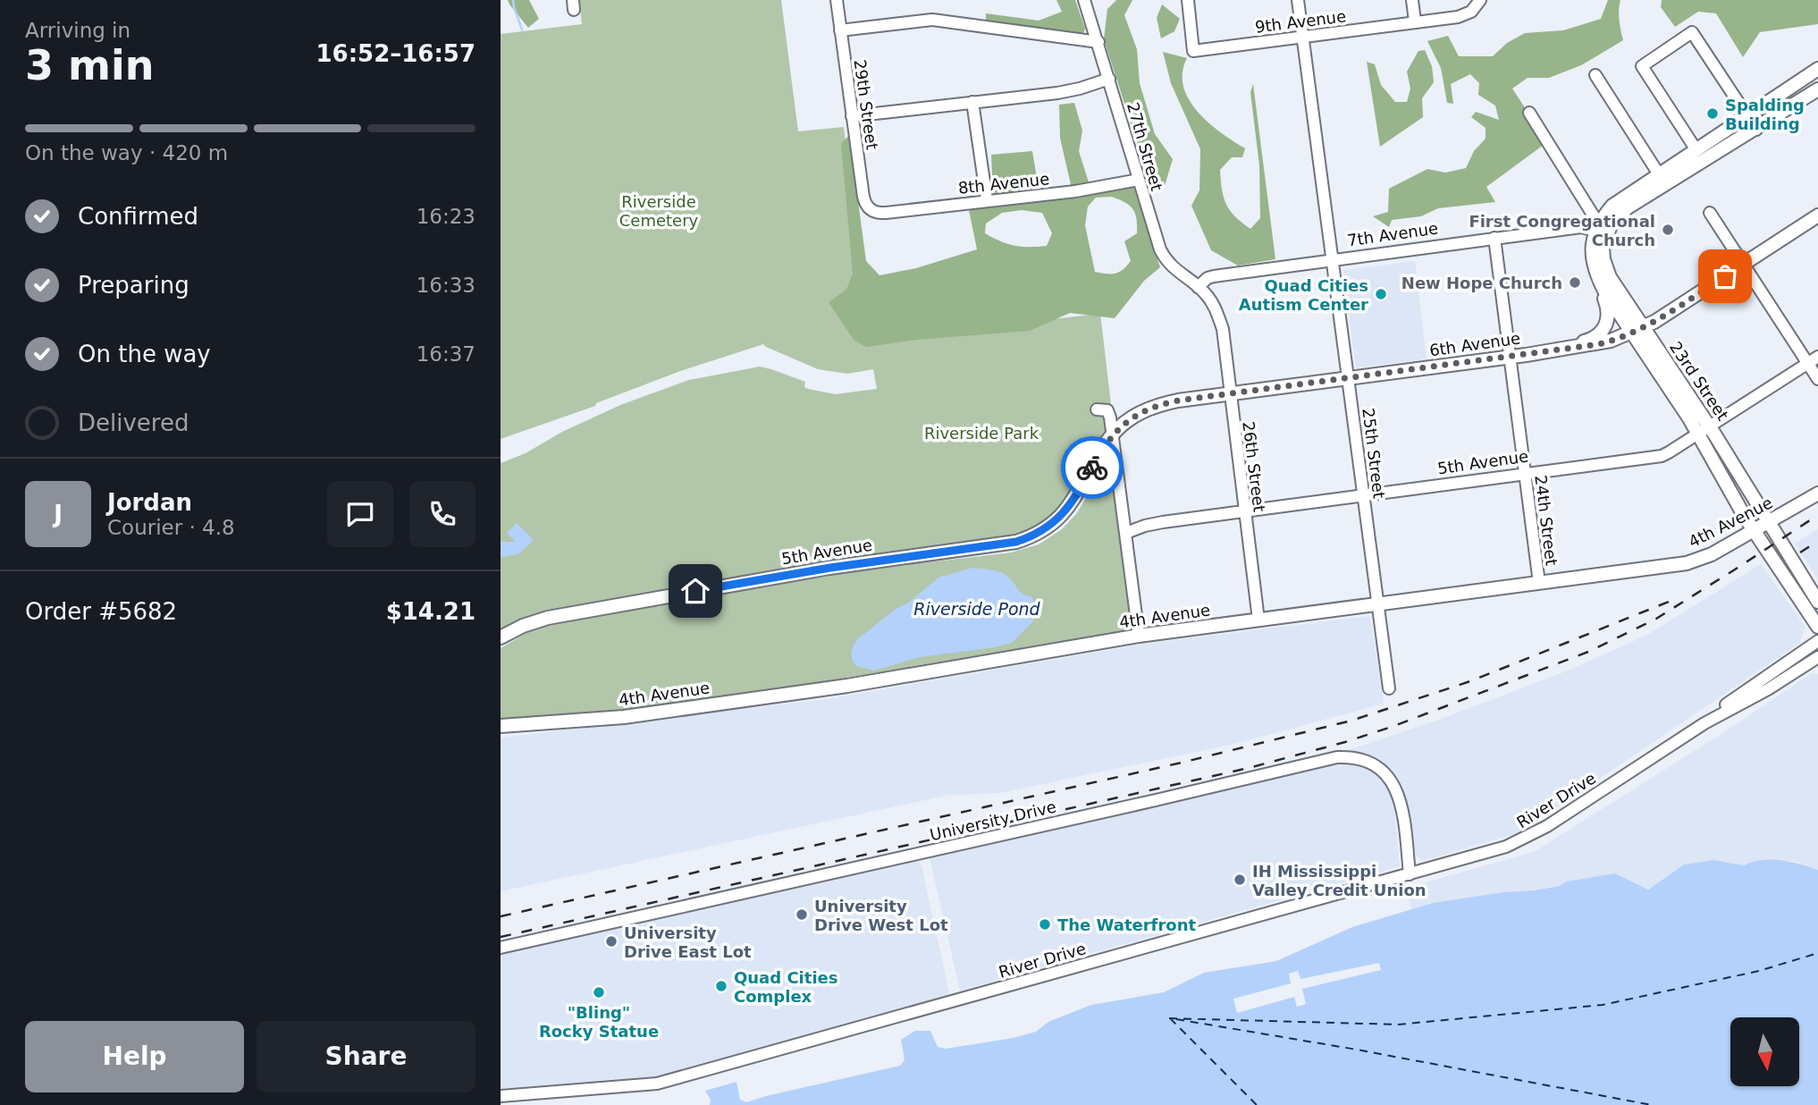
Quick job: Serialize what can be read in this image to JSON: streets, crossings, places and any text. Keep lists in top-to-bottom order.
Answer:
{
  "streets": {
    "main road": [
      "6th Avenue",
      "23rd Street",
      "5th Avenue",
      "4th Avenue"
    ],
    "street": [
      "9th Avenue",
      "29th Street",
      "27th Street",
      "8th Avenue",
      "7th Avenue",
      "25th Street",
      "26th Street",
      "24th Street",
      "River Drive",
      "University Drive"
    ]
  },
  "crossings": [
    ["9th Avenue", "25th Street"],
    ["29th Street", "8th Avenue"],
    ["27th Street", "8th Avenue"],
    ["27th Street", "7th Avenue"],
    ["27th Street", "26th Street"],
    ["7th Avenue", "23rd Street"],
    ["7th Avenue", "25th Street"],
    ["7th Avenue", "26th Street"],
    ["7th Avenue", "24th Street"],
    ["6th Avenue", "23rd Street"],
    ["6th Avenue", "25th Street"],
    ["6th Avenue", "5th Avenue"],
    ["6th Avenue", "26th Street"],
    ["6th Avenue", "24th Street"],
    ["23rd Street", "5th Avenue"],
    ["23rd Street", "4th Avenue"],
    ["25th Street", "5th Avenue"],
    ["25th Street", "4th Avenue"],
    ["5th Avenue", "26th Street"],
    ["5th Avenue", "24th Street"],
    ["26th Street", "4th Avenue"],
    ["24th Street", "4th Avenue"],
    ["River Drive", "University Drive"]
  ],
  "water": ["Riverside Pond"],
  "parks": ["Riverside Cemetery", "Riverside Park"],
  "places": [
    "Spalding Building",
    "First Congregational Church",
    "New Hope Church",
    "Quad Cities Autism Center",
    "IH Mississippi Valley Credit Union",
    "University Drive West Lot",
    "The Waterfront",
    "University Drive East Lot",
    "Quad Cities Complex",
    "\"Bling\" Rocky Statue"
  ],
  "north": "bottom",
  "page": {
    "heading": ["3 min", "Arriving in", "16:52–16:57"],
    "panel": [
      "Jordan",
      "Courier · 4.8",
      "Order #5682",
      "$14.21"
    ],
    "bar": "On the way · 420 m",
    "list": [
      ["Confirmed", "16:23"],
      ["Preparing", "16:33"],
      ["On the way", "16:37"],
      "Delivered"
    ],
    "round": "J",
    "buttons": ["Help", "Share"]
  }
}
